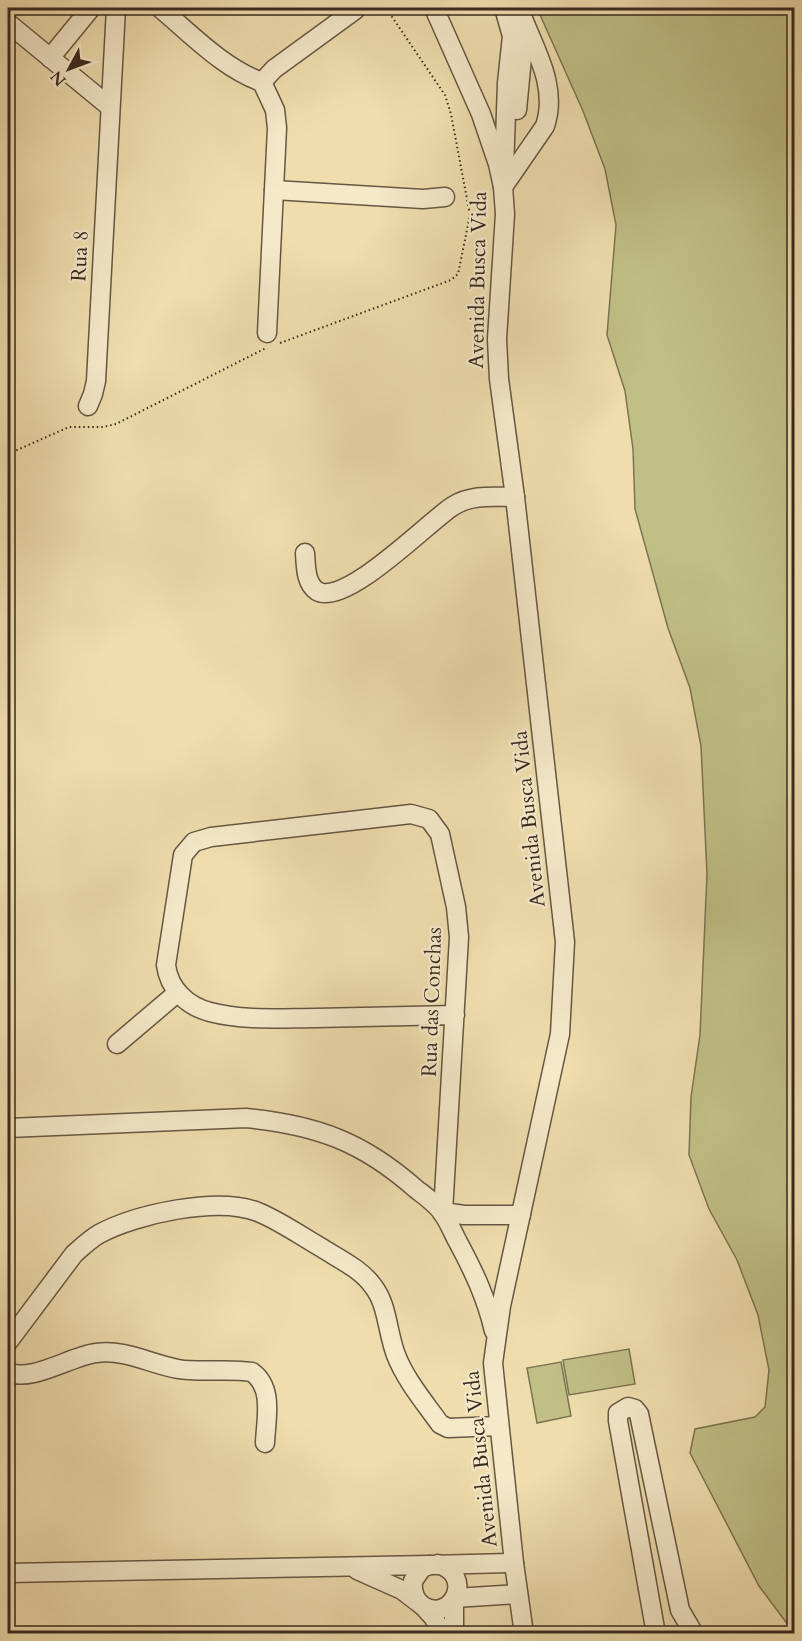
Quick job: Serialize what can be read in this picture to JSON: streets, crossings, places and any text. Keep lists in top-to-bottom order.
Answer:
{
  "streets": {
    "street": ["Rua 8", "Avenida Busca Vida", "Rua das Conchas"]
  },
  "north": "bottom left"
}
